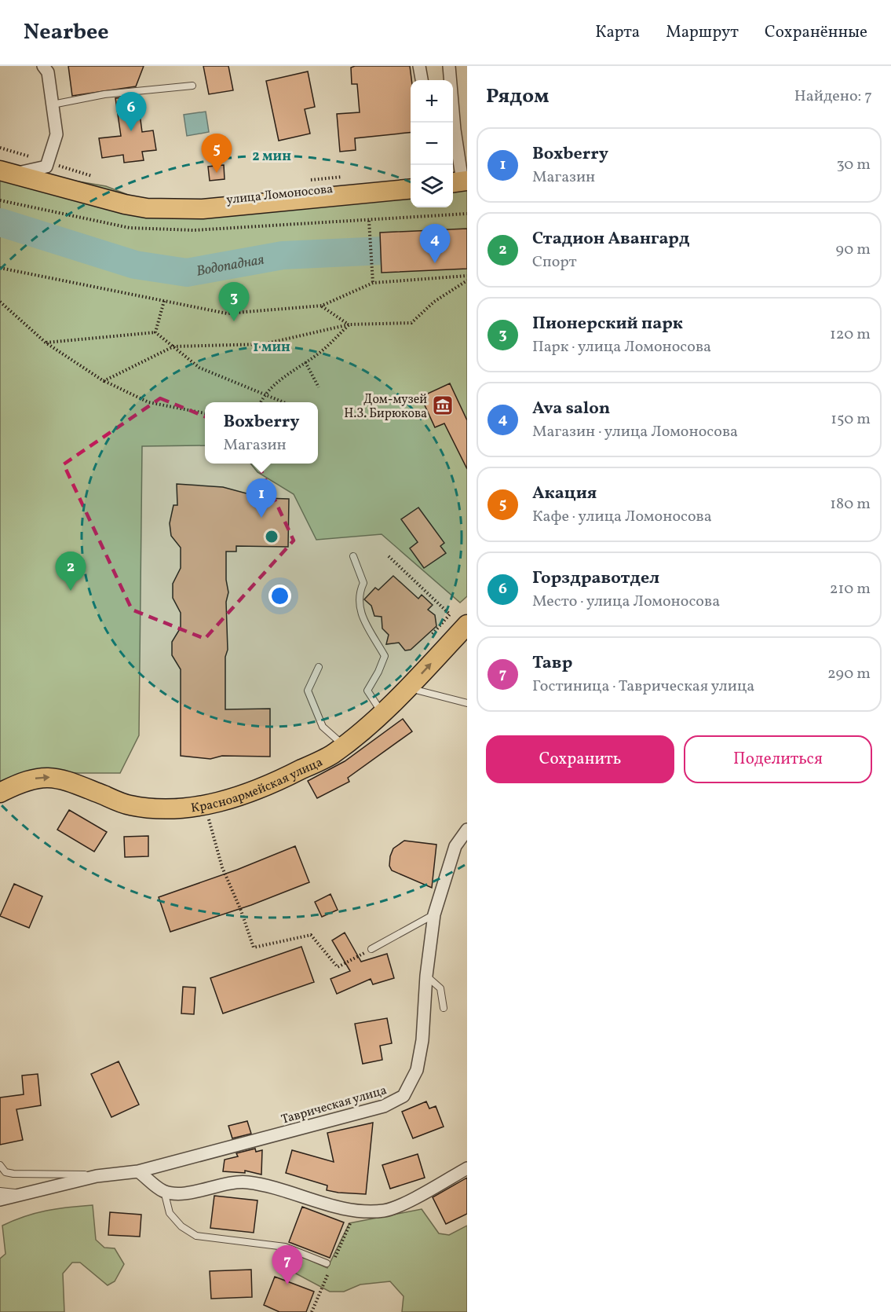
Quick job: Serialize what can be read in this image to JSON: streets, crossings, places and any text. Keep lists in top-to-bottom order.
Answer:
{
  "streets": {
    "main road": ["улица Ломоносова", "Красноармейская улица"],
    "street": ["Таврическая улица"]
  },
  "one_way": ["Красноармейская улица"],
  "water": ["Водопадная"],
  "places": {
    "museum": ["Дом-музей Н.З. Бирюкова"]
  },
  "page": {
    "header": "Nearbee",
    "nav": ["Карта", "Маршрут", "Сохранённые"],
    "heading": ["Рядом", "Найдено: 7"],
    "map_buttons": ["+", "−"],
    "pins": [
      "6",
      "5",
      "4",
      "3",
      "1",
      "2",
      "7"
    ],
    "list": [
      {
        "mark": "1",
        "name": "Boxberry",
        "note": "Магазин",
        "value": "30 m"
      },
      {
        "mark": "2",
        "name": "Стадион Авангард",
        "note": "Спорт",
        "value": "90 m"
      },
      {
        "mark": "3",
        "name": "Пионерский парк",
        "note": "Парк · улица Ломоносова",
        "value": "120 m"
      },
      {
        "mark": "4",
        "name": "Ava salon",
        "note": "Магазин · улица Ломоносова",
        "value": "150 m"
      },
      {
        "mark": "5",
        "name": "Акация",
        "note": "Кафе · улица Ломоносова",
        "value": "180 m"
      },
      {
        "mark": "6",
        "name": "Горздравотдел",
        "note": "Место · улица Ломоносова",
        "value": "210 m"
      },
      {
        "mark": "7",
        "name": "Тавр",
        "note": "Гостиница · Таврическая улица",
        "value": "290 m"
      }
    ],
    "popup": ["Boxberry", "Магазин"],
    "buttons": ["Сохранить", "Поделиться"]
  },
  "rings": ["2 мин", "1 мин"]
}
